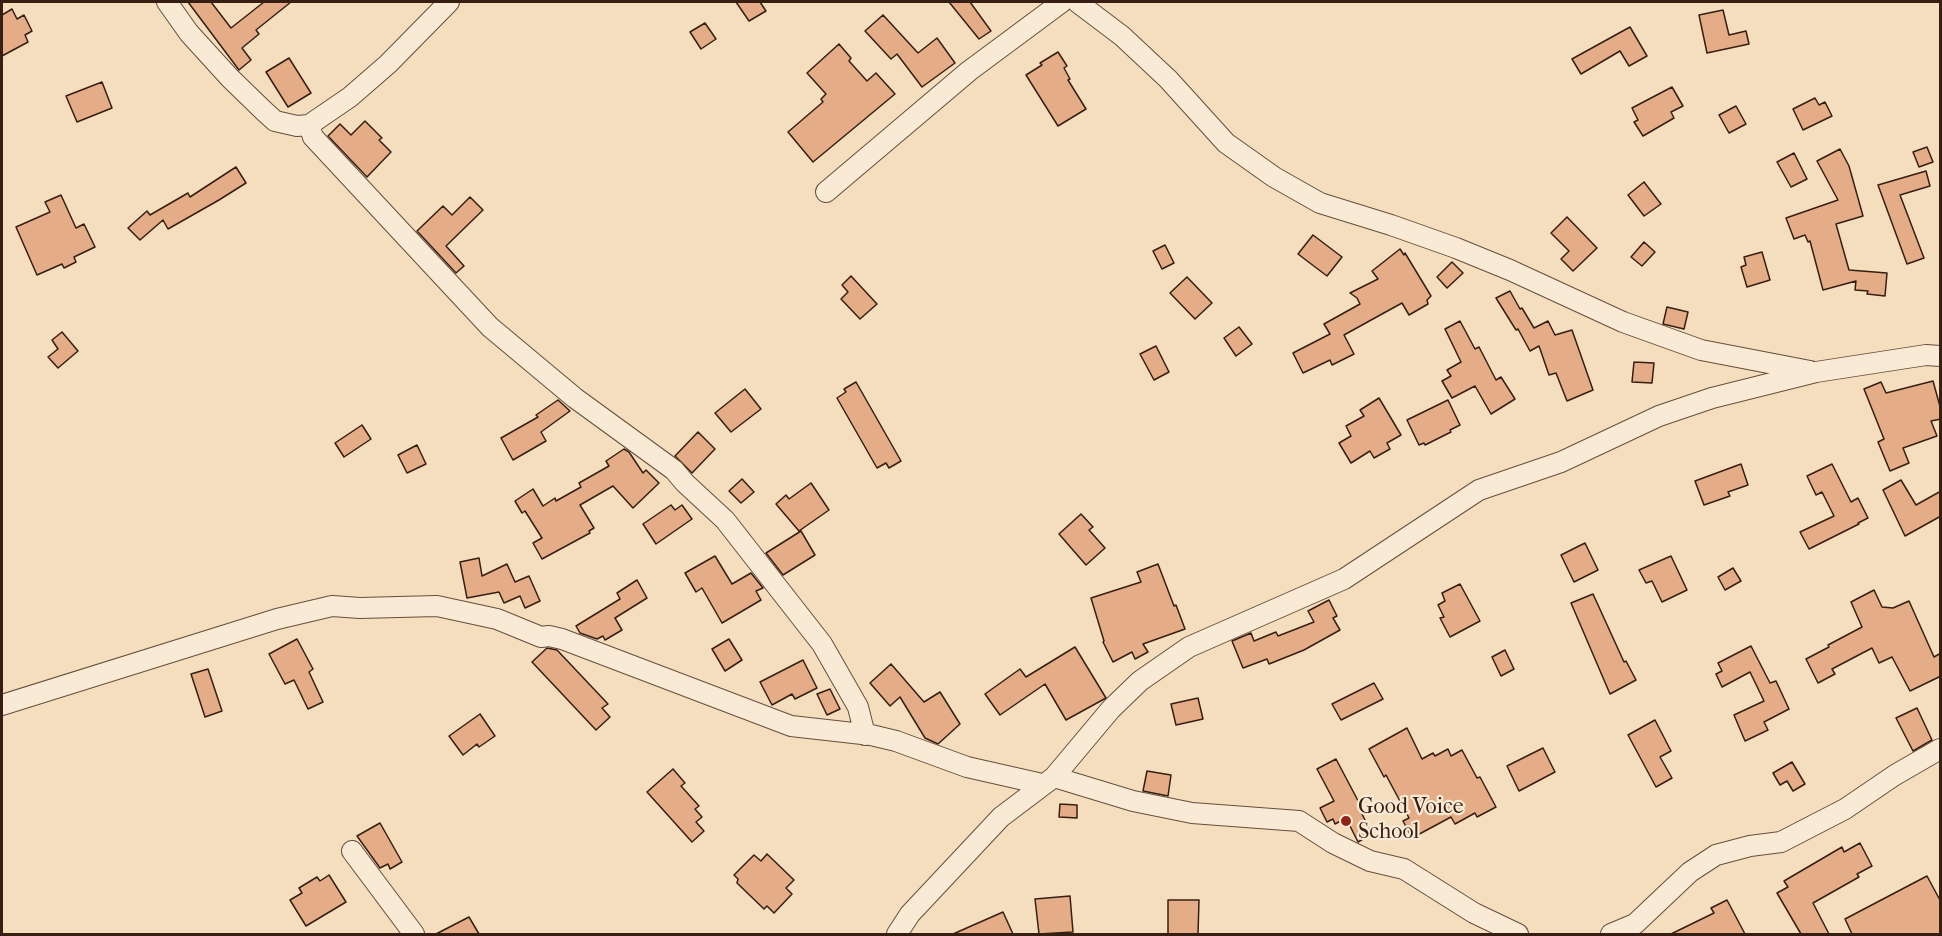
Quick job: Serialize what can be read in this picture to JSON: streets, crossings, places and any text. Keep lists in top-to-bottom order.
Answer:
{
  "places": ["Good Voice School"]
}
